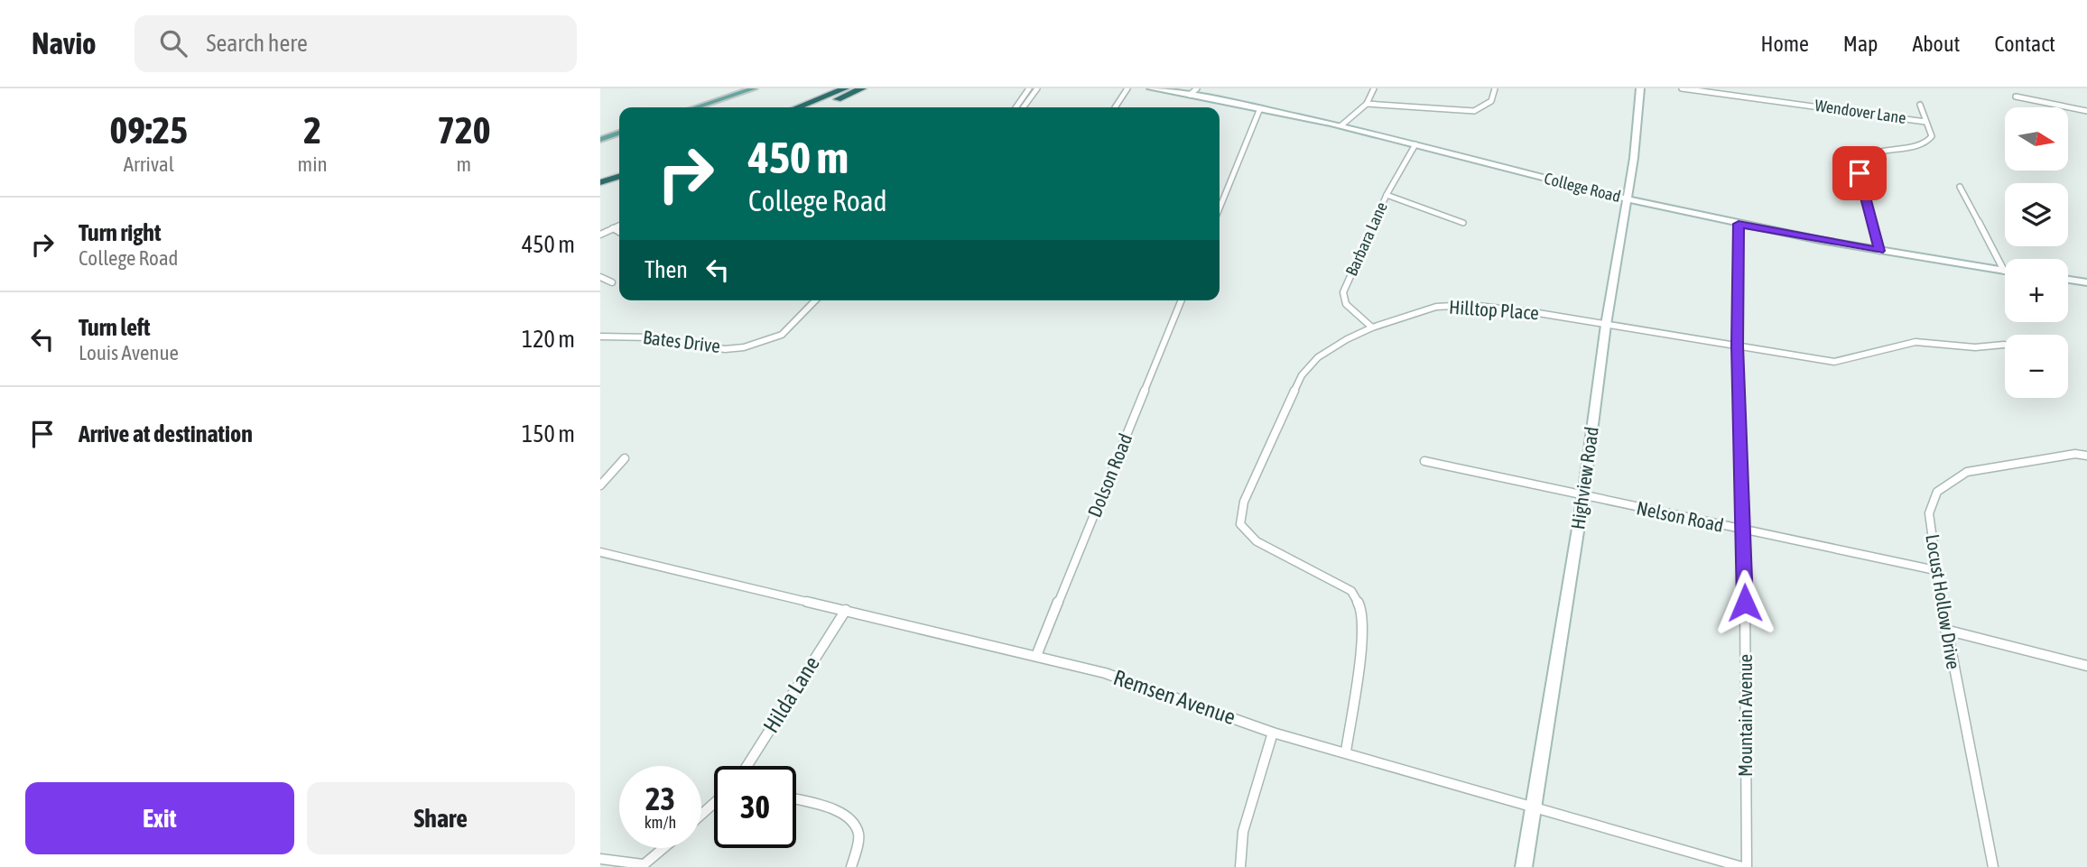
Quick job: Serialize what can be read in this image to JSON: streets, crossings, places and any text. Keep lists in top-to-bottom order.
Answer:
{
  "streets": {
    "street": [
      "Wendover Lane",
      "College Road",
      "Barbara Lane",
      "Hilltop Place",
      "Bates Drive",
      "Dolson Road",
      "Highview Road",
      "Nelson Road",
      "Locust Hollow Drive",
      "Hilda Lane",
      "Remsen Avenue",
      "Mountain Avenue"
    ]
  },
  "crossings": [
    ["College Road", "Barbara Lane"],
    ["College Road", "Highview Road"],
    ["College Road", "Mountain Avenue"],
    ["Barbara Lane", "Hilltop Place"],
    ["Hilltop Place", "Highview Road"],
    ["Hilltop Place", "Remsen Avenue"],
    ["Hilltop Place", "Mountain Avenue"],
    ["Dolson Road", "Remsen Avenue"],
    ["Highview Road", "Nelson Road"],
    ["Highview Road", "Remsen Avenue"],
    ["Nelson Road", "Locust Hollow Drive"],
    ["Nelson Road", "Mountain Avenue"],
    ["Hilda Lane", "Remsen Avenue"],
    ["Remsen Avenue", "Mountain Avenue"]
  ],
  "north": "right",
  "page": {
    "header": "Navio",
    "search": "Search here",
    "nav": [
      "Home",
      "Map",
      "About",
      "Contact"
    ],
    "eta": [
      "09:25",
      "Arrival",
      "2",
      "min",
      "720",
      "m"
    ],
    "map_buttons": ["+", "−"],
    "turn": ["450 m", "College Road"],
    "list": [
      {
        "name": "Turn right",
        "note": "College Road",
        "value": "450 m"
      },
      {
        "name": "Turn left",
        "note": "Louis Avenue",
        "value": "120 m"
      },
      {
        "name": "Arrive at destination",
        "value": "150 m"
      }
    ],
    "then": "Then",
    "speed": "23 km/h",
    "limit": "30",
    "buttons": ["Exit", "Share"]
  }
}
